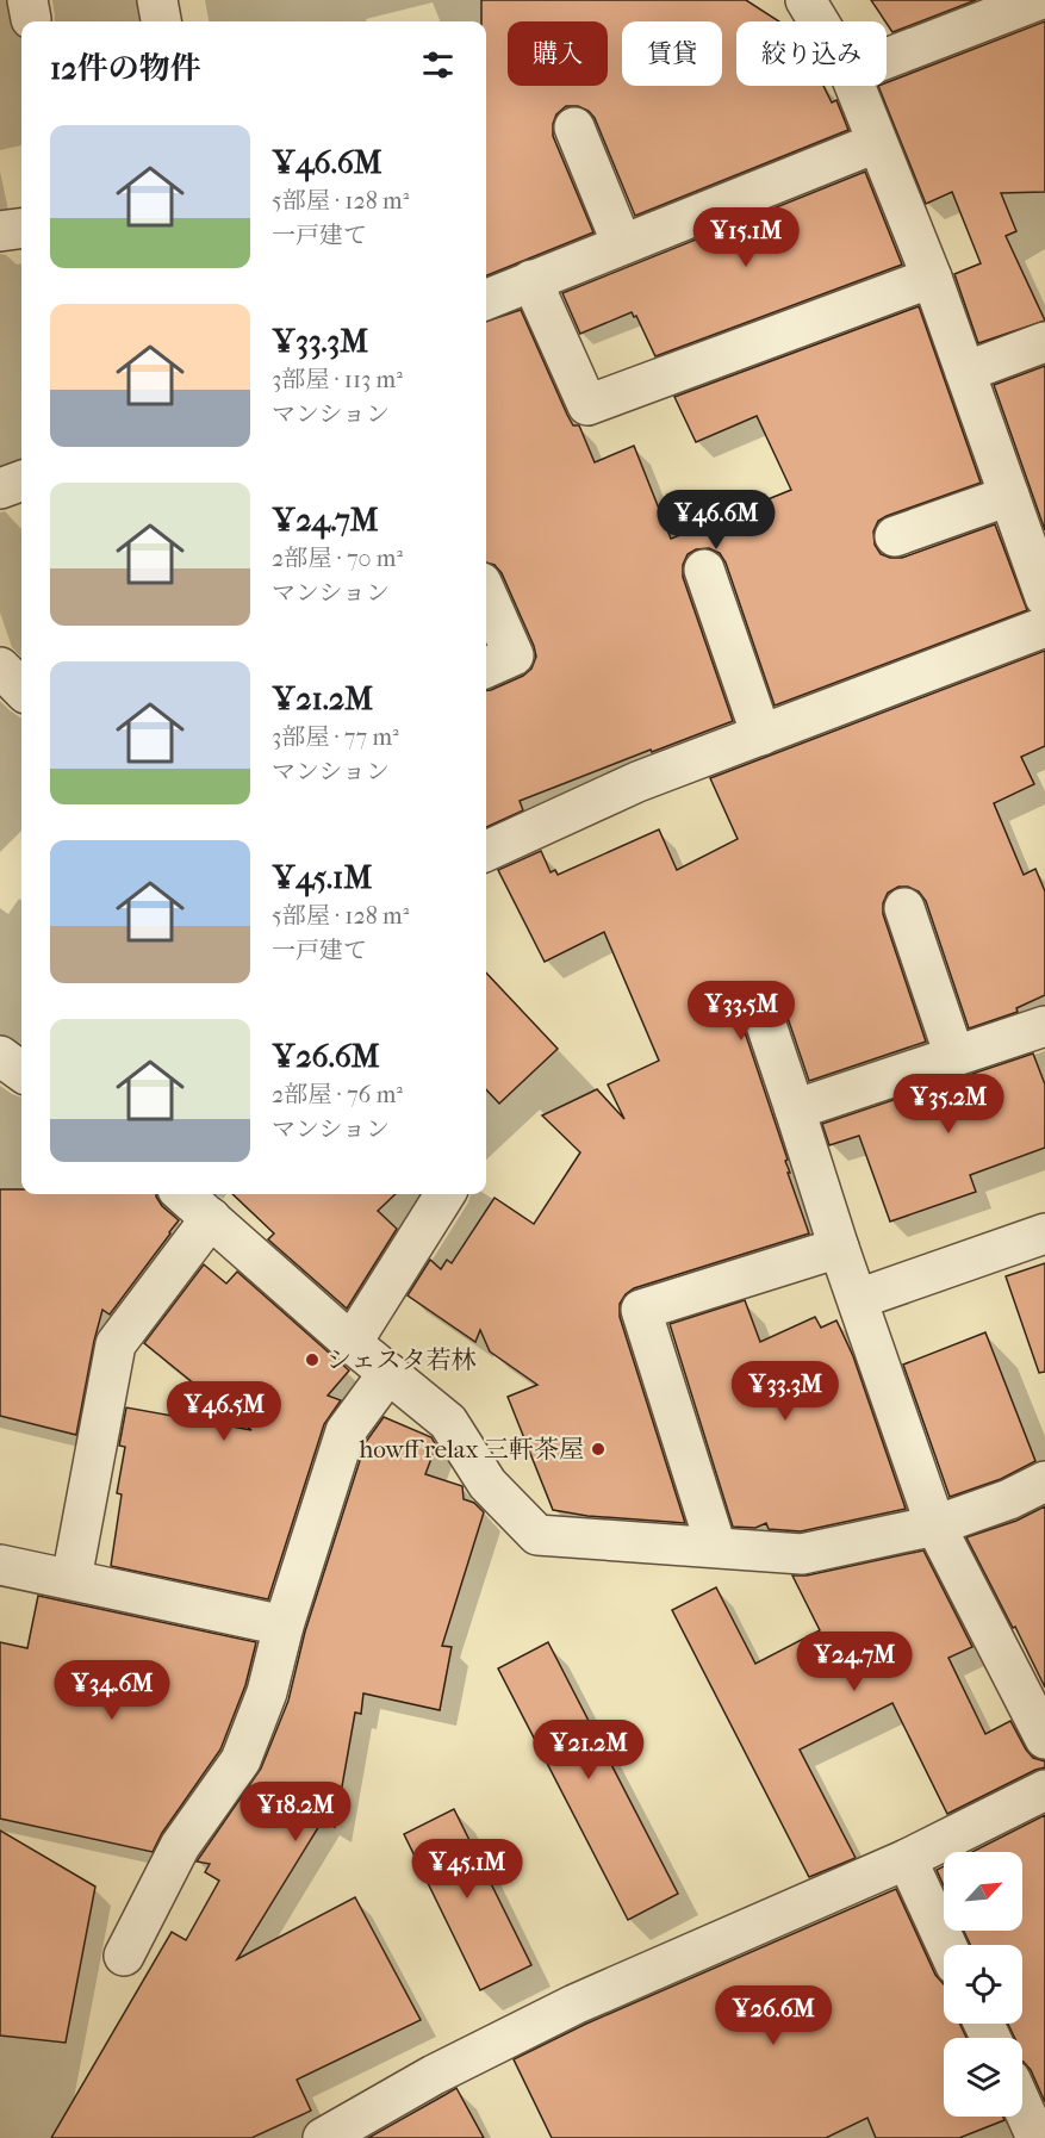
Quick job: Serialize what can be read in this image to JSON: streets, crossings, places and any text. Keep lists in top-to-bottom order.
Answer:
{
  "places": ["シェスタ若林", "howff relax 三軒茶屋"],
  "north": "top right",
  "page": {
    "chip": ["購入", "賃貸", "絞り込み"],
    "heading": "12件の物件",
    "list": [
      {
        "name": "¥46.6M",
        "note": "5部屋 · 128 m² · 一戸建て"
      },
      {
        "name": "¥33.3M",
        "note": "3部屋 · 113 m² · マンション"
      },
      {
        "name": "¥24.7M",
        "note": "2部屋 · 70 m² · マンション"
      },
      {
        "name": "¥21.2M",
        "note": "3部屋 · 77 m² · マンション"
      },
      {
        "name": "¥45.1M",
        "note": "5部屋 · 128 m² · 一戸建て"
      },
      {
        "name": "¥26.6M",
        "note": "2部屋 · 76 m² · マンション"
      }
    ],
    "price": [
      "¥15.1M",
      "¥46.6M",
      "¥33.5M",
      "¥35.2M",
      "¥33.3M",
      "¥46.5M",
      "¥24.7M",
      "¥34.6M",
      "¥21.2M",
      "¥18.2M",
      "¥45.1M",
      "¥26.6M"
    ]
  }
}
